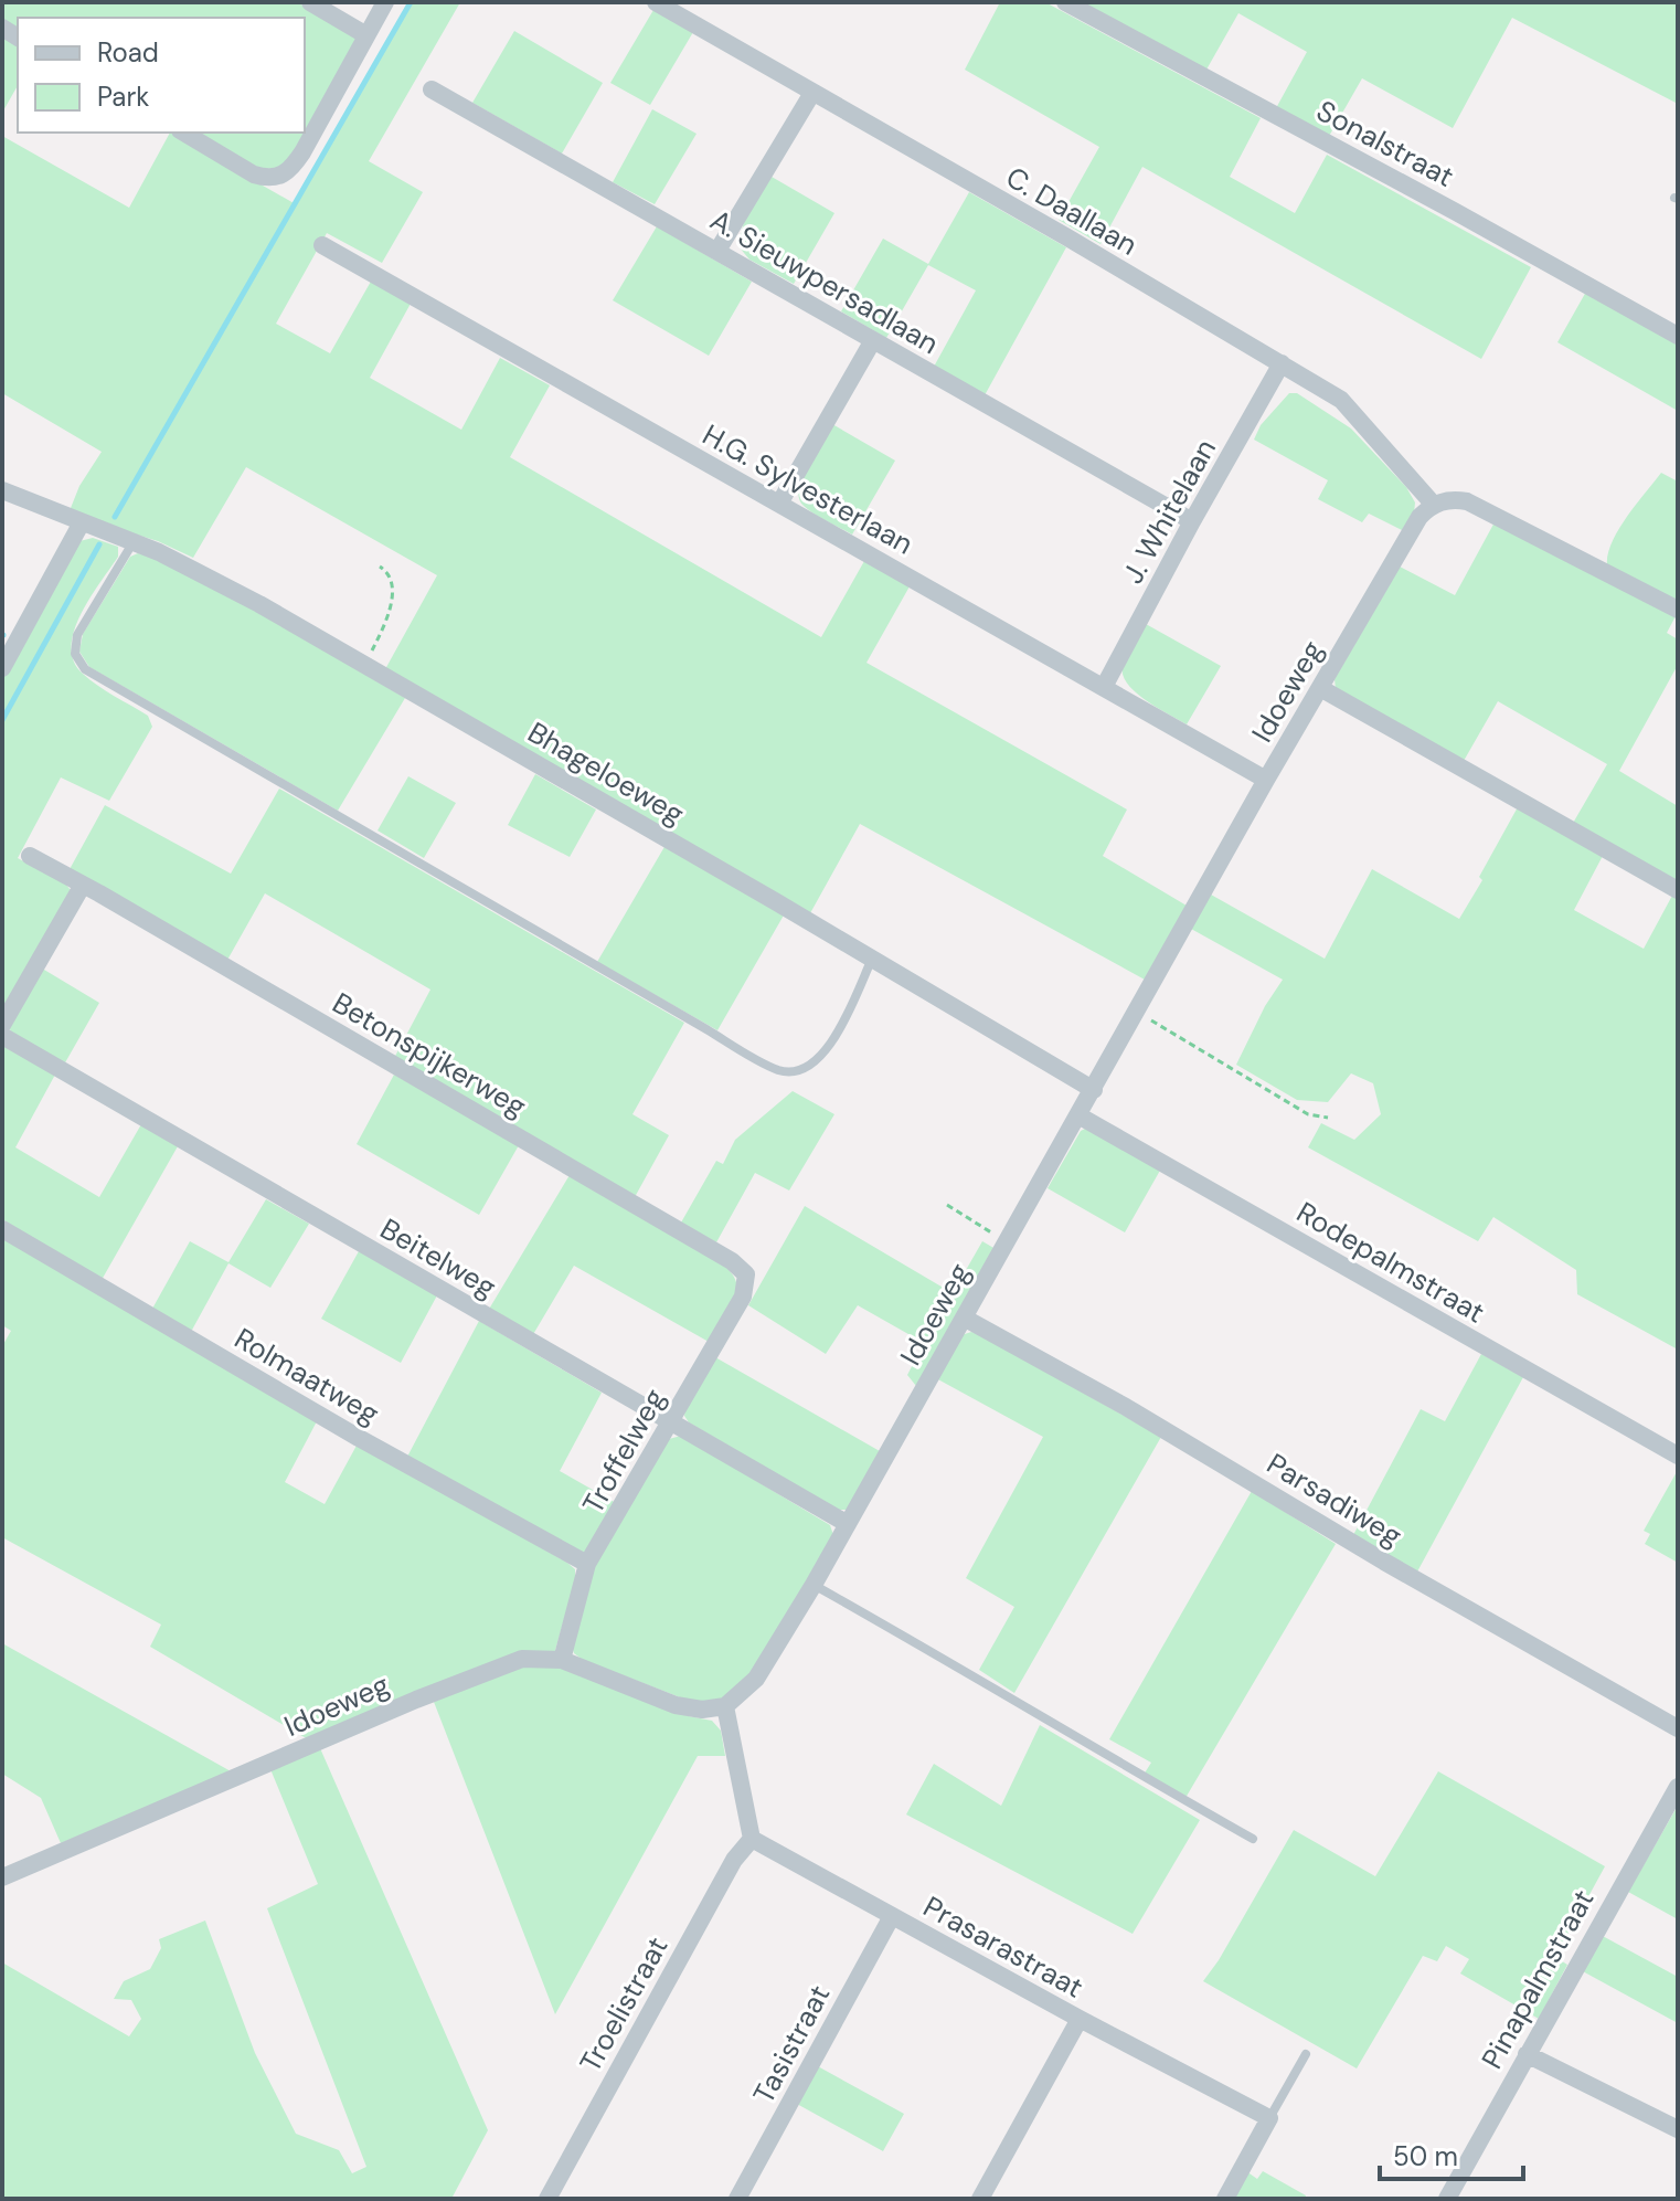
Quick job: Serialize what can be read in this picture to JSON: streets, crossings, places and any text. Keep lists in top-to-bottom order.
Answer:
{
  "streets": {
    "street": [
      "Sonalstraat",
      "C. Daallaan",
      "A. Sieuwpersadlaan",
      "H.G. Sylvesterlaan",
      "J. Whitelaan",
      "Idoeweg",
      "Bhageloeweg",
      "Betonspijkerweg",
      "Beitelweg",
      "Rodepalmstraat",
      "Rolmaatweg",
      "Troffelweg",
      "Parsadiweg",
      "Prasarastraat",
      "Pinapalmstraat",
      "Troelistraat",
      "Tasistraat"
    ]
  },
  "crossings": [
    ["C. Daallaan", "J. Whitelaan"],
    ["C. Daallaan", "Idoeweg"],
    ["A. Sieuwpersadlaan", "J. Whitelaan"],
    ["H.G. Sylvesterlaan", "J. Whitelaan"],
    ["H.G. Sylvesterlaan", "Idoeweg"],
    ["Idoeweg", "Bhageloeweg"],
    ["Idoeweg", "Beitelweg"],
    ["Idoeweg", "Rodepalmstraat"],
    ["Idoeweg", "Troffelweg"],
    ["Idoeweg", "Parsadiweg"],
    ["Betonspijkerweg", "Troffelweg"],
    ["Beitelweg", "Troffelweg"],
    ["Rolmaatweg", "Troffelweg"],
    ["Prasarastraat", "Troelistraat"],
    ["Prasarastraat", "Tasistraat"]
  ],
  "legend": ["Road", "Park"],
  "scale_bar": "50 m"
}
